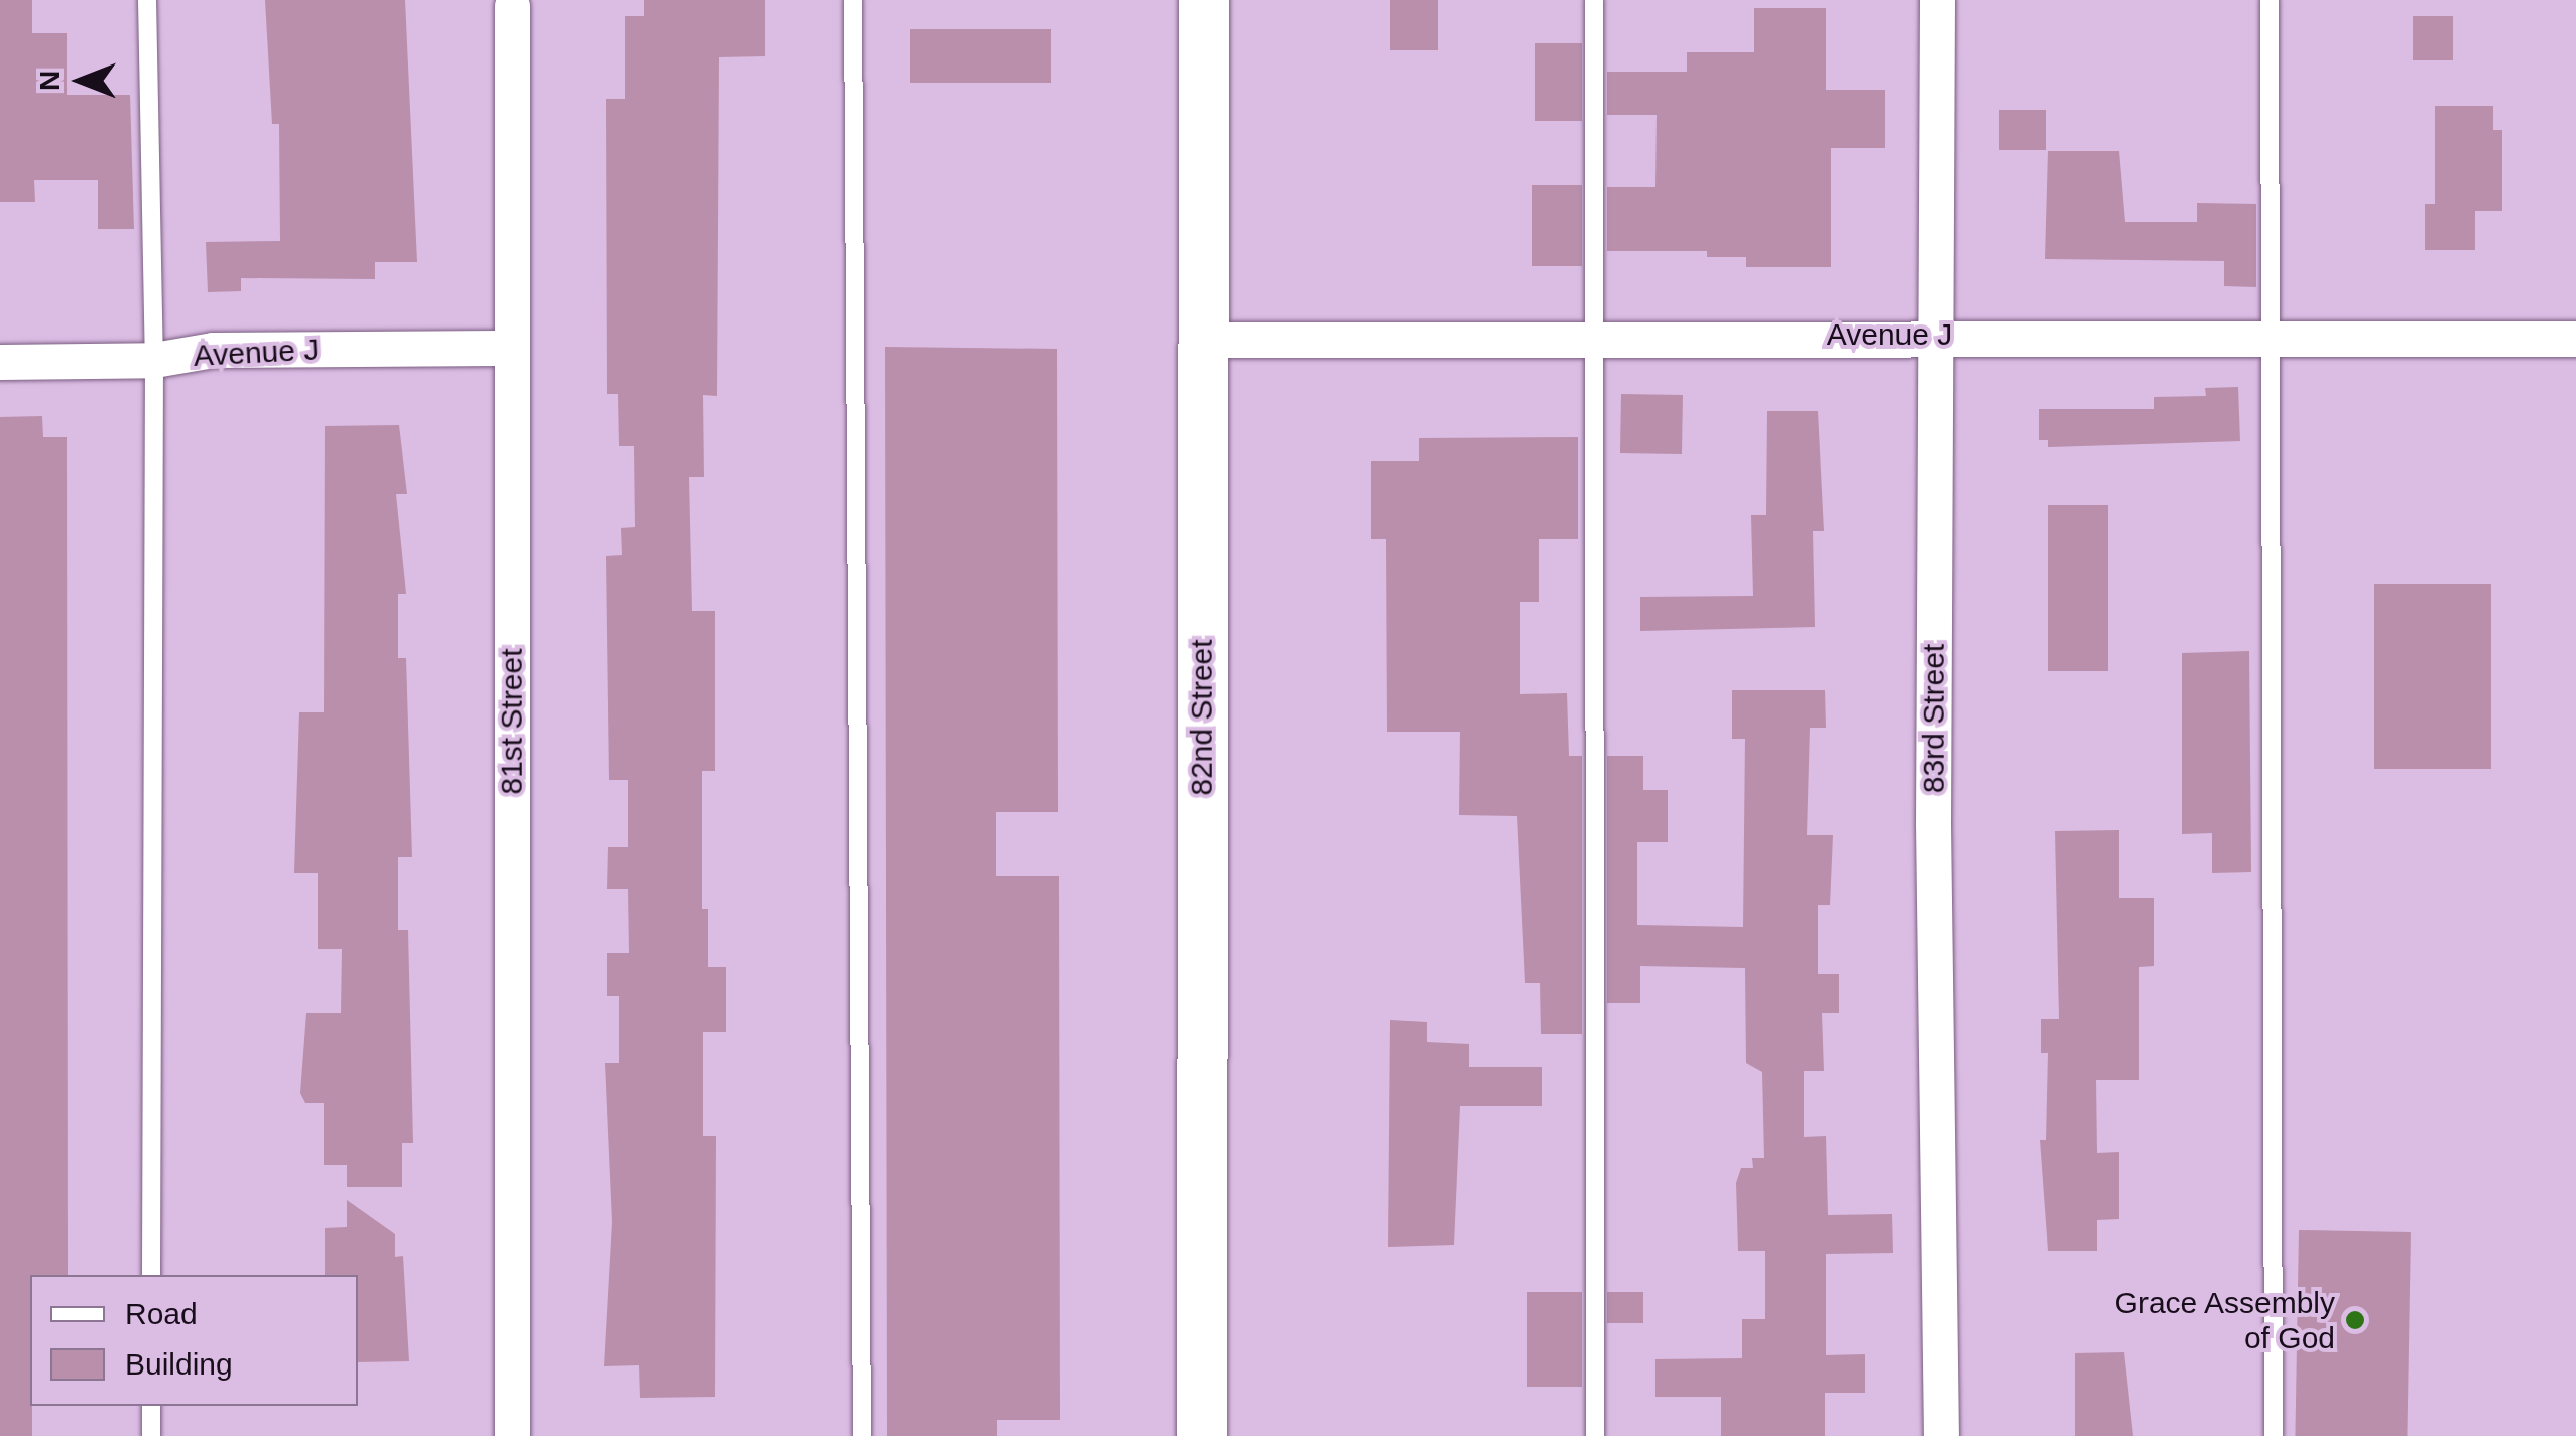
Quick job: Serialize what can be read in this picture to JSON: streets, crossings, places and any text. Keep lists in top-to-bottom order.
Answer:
{
  "streets": {
    "main road": ["82nd Street"],
    "street": ["Avenue J", "83rd Street", "81st Street"]
  },
  "crossings": [
    ["Avenue J", "82nd Street"],
    ["Avenue J", "83rd Street"],
    ["Avenue J", "81st Street"]
  ],
  "places": ["Grace Assembly of God"],
  "legend": ["Road", "Building"],
  "north": "left"
}
